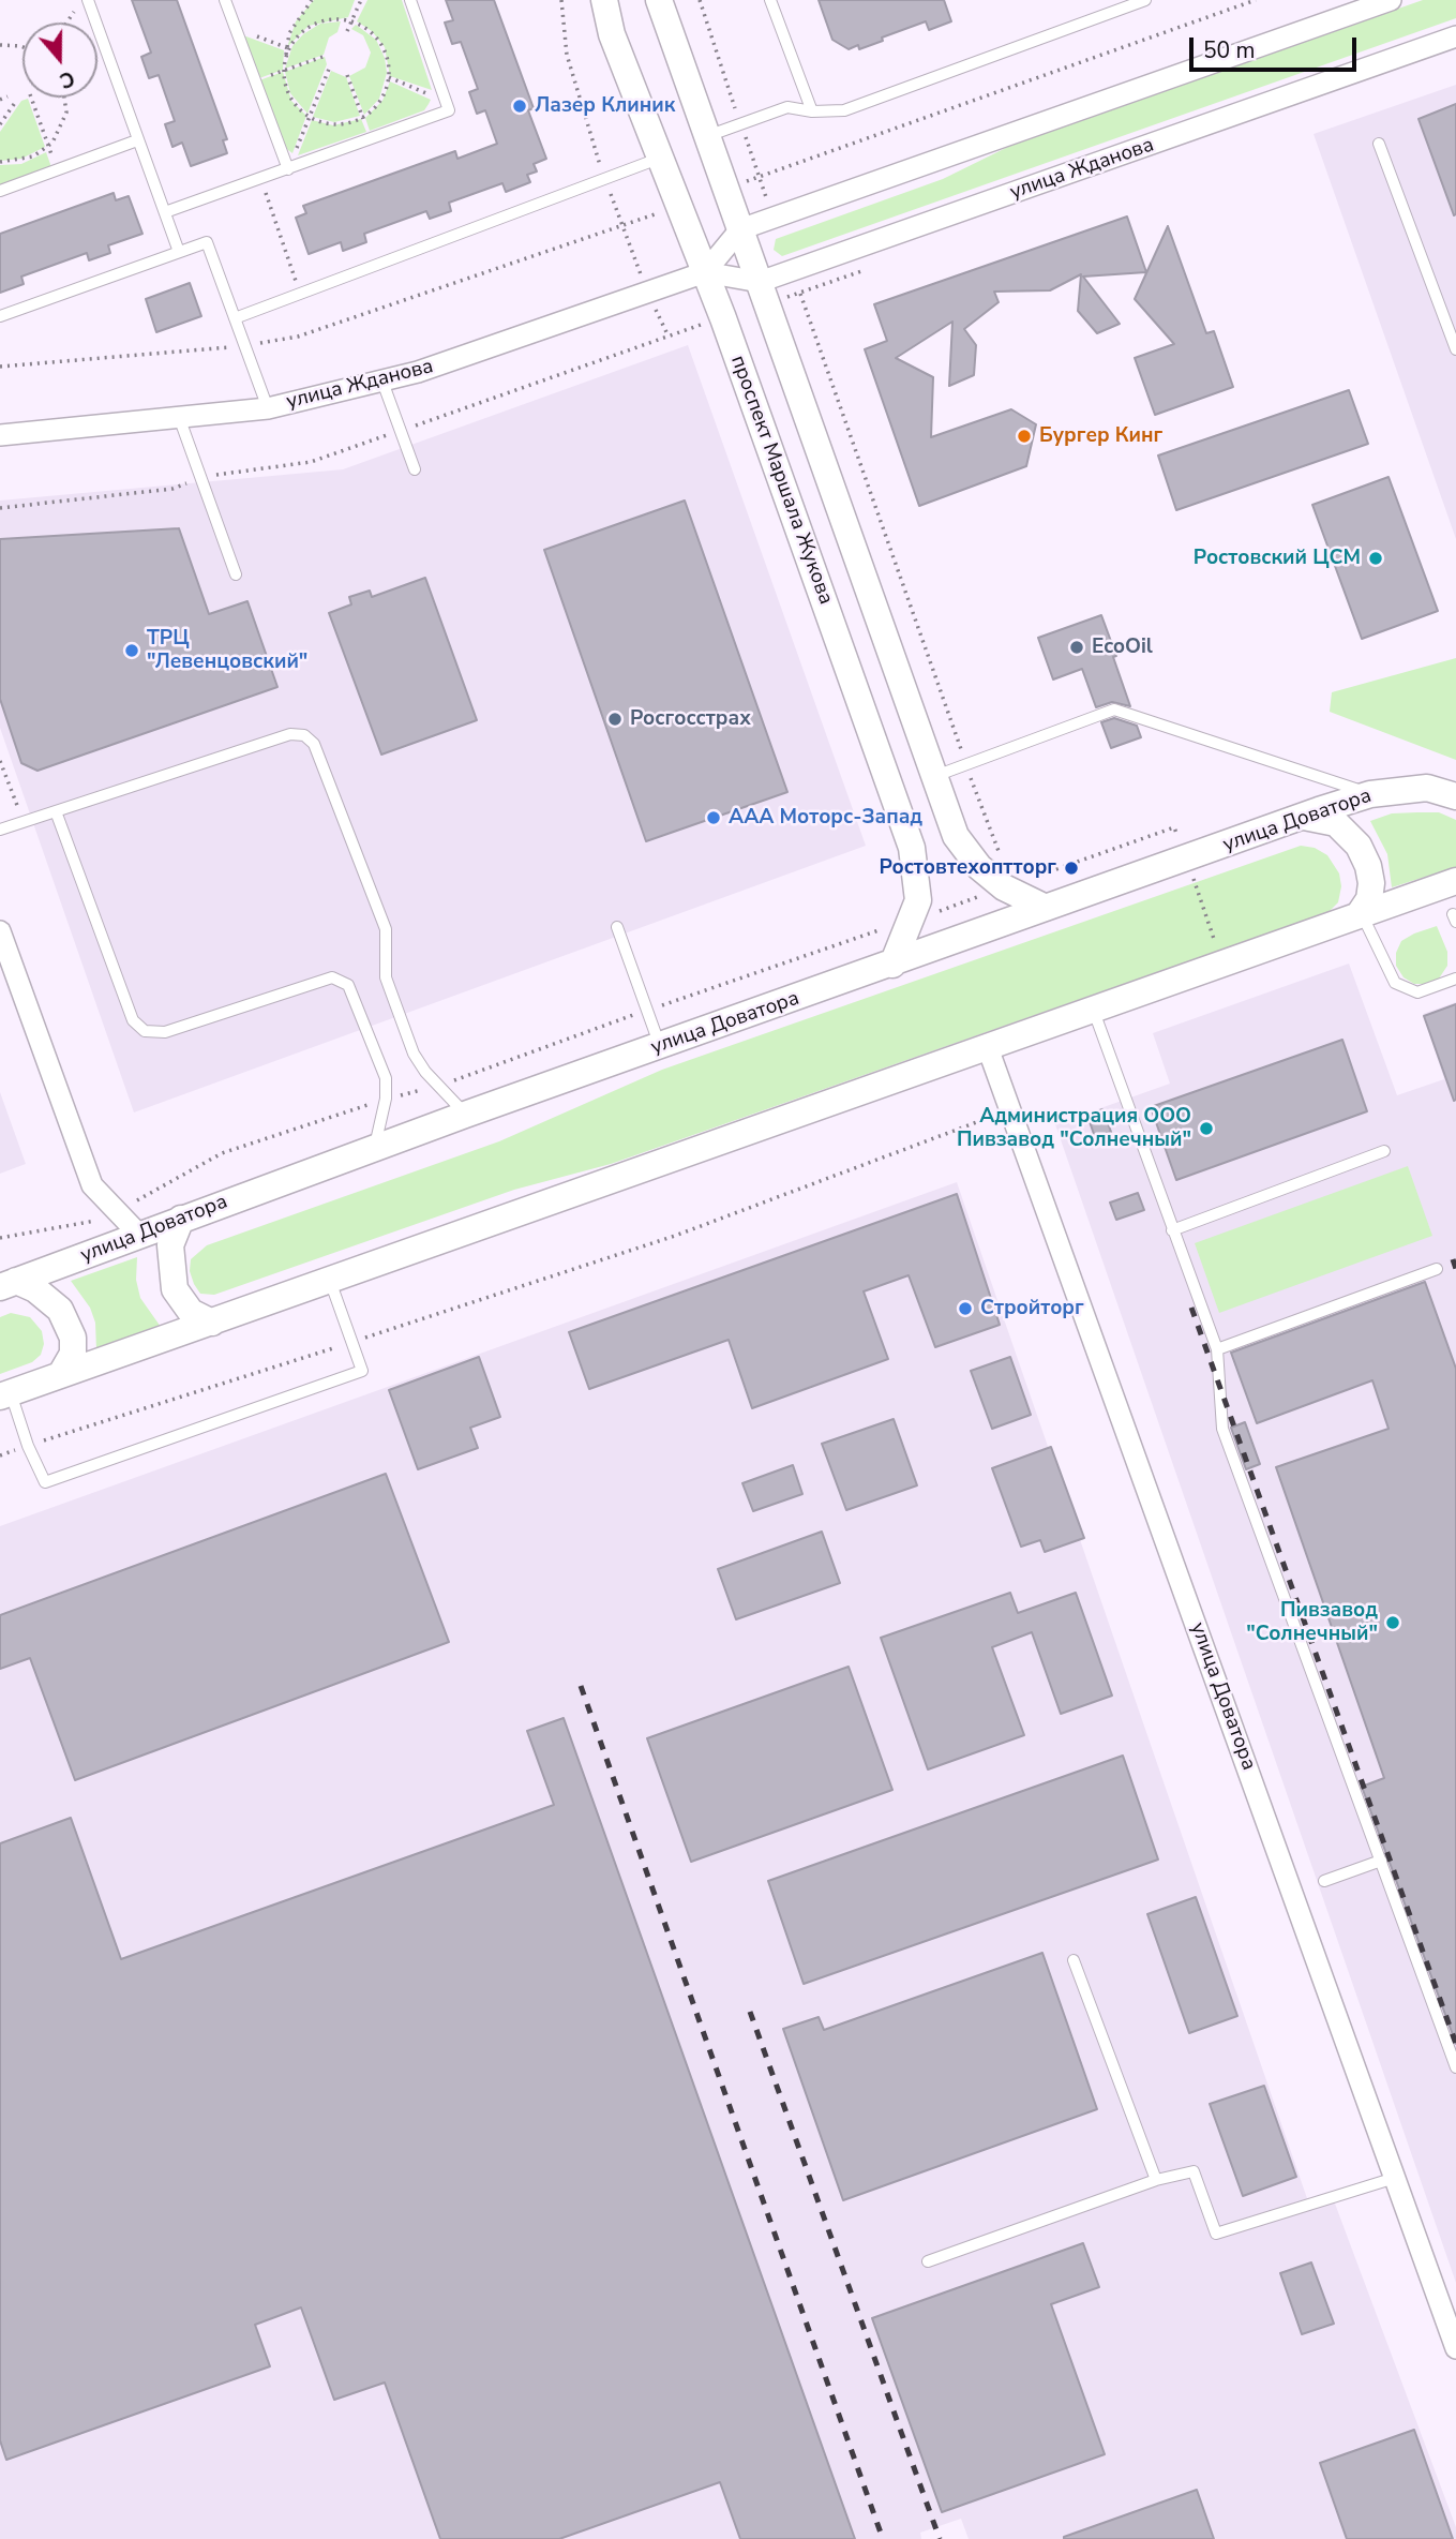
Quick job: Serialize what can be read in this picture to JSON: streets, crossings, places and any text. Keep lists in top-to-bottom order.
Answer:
{
  "streets": {
    "street": ["улица Жданова", "проспект Маршала Жукова", "улица Доватора"]
  },
  "crossings": [
    ["улица Жданова", "проспект Маршала Жукова"],
    ["проспект Маршала Жукова", "улица Доватора"]
  ],
  "places": [
    "Лазер Клиник",
    "Бургер Кинг",
    "Ростовский ЦСМ",
    "EcoOil",
    "ТРЦ \"Левенцовский\"",
    "Росгосстрах",
    "ААА Моторс-Запад",
    "Ростовтехоптторг",
    "Администрация ООО Пивзавод \"Солнечный\"",
    "Стройторг",
    "Пивзавод \"Солнечный\""
  ],
  "scale_bar": "50 m",
  "north": "bottom"
}
